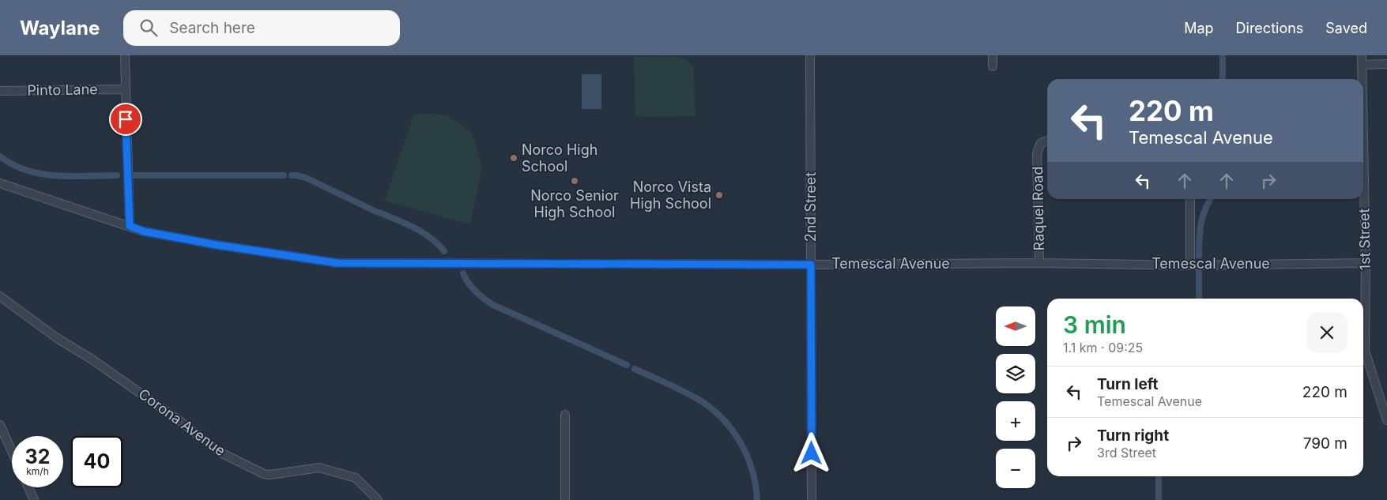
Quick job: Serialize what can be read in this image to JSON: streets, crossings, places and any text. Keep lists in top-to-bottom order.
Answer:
{
  "streets": {
    "street": [
      "Pinto Lane",
      "2nd Street",
      "Raquel Road",
      "1st Street",
      "Temescal Avenue",
      "Corona Avenue"
    ]
  },
  "crossings": [
    ["2nd Street", "Temescal Avenue"],
    ["Raquel Road", "Temescal Avenue"],
    ["1st Street", "Temescal Avenue"]
  ],
  "places": ["Norco High School", "Norco Senior High School", "Norco Vista High School"],
  "north": "left",
  "page": {
    "header": "Waylane",
    "search": "Search here",
    "nav": ["Map", "Directions", "Saved"],
    "turn": ["220 m", "Temescal Avenue"],
    "heading": ["3 min", "1.1 km · 09:25"],
    "map_buttons": ["+", "−"],
    "list": [
      {
        "name": "Turn left",
        "note": "Temescal Avenue",
        "value": "220 m"
      },
      {
        "name": "Turn right",
        "note": "3rd Street",
        "value": "790 m"
      }
    ],
    "speed": "32 km/h",
    "limit": "40"
  }
}
